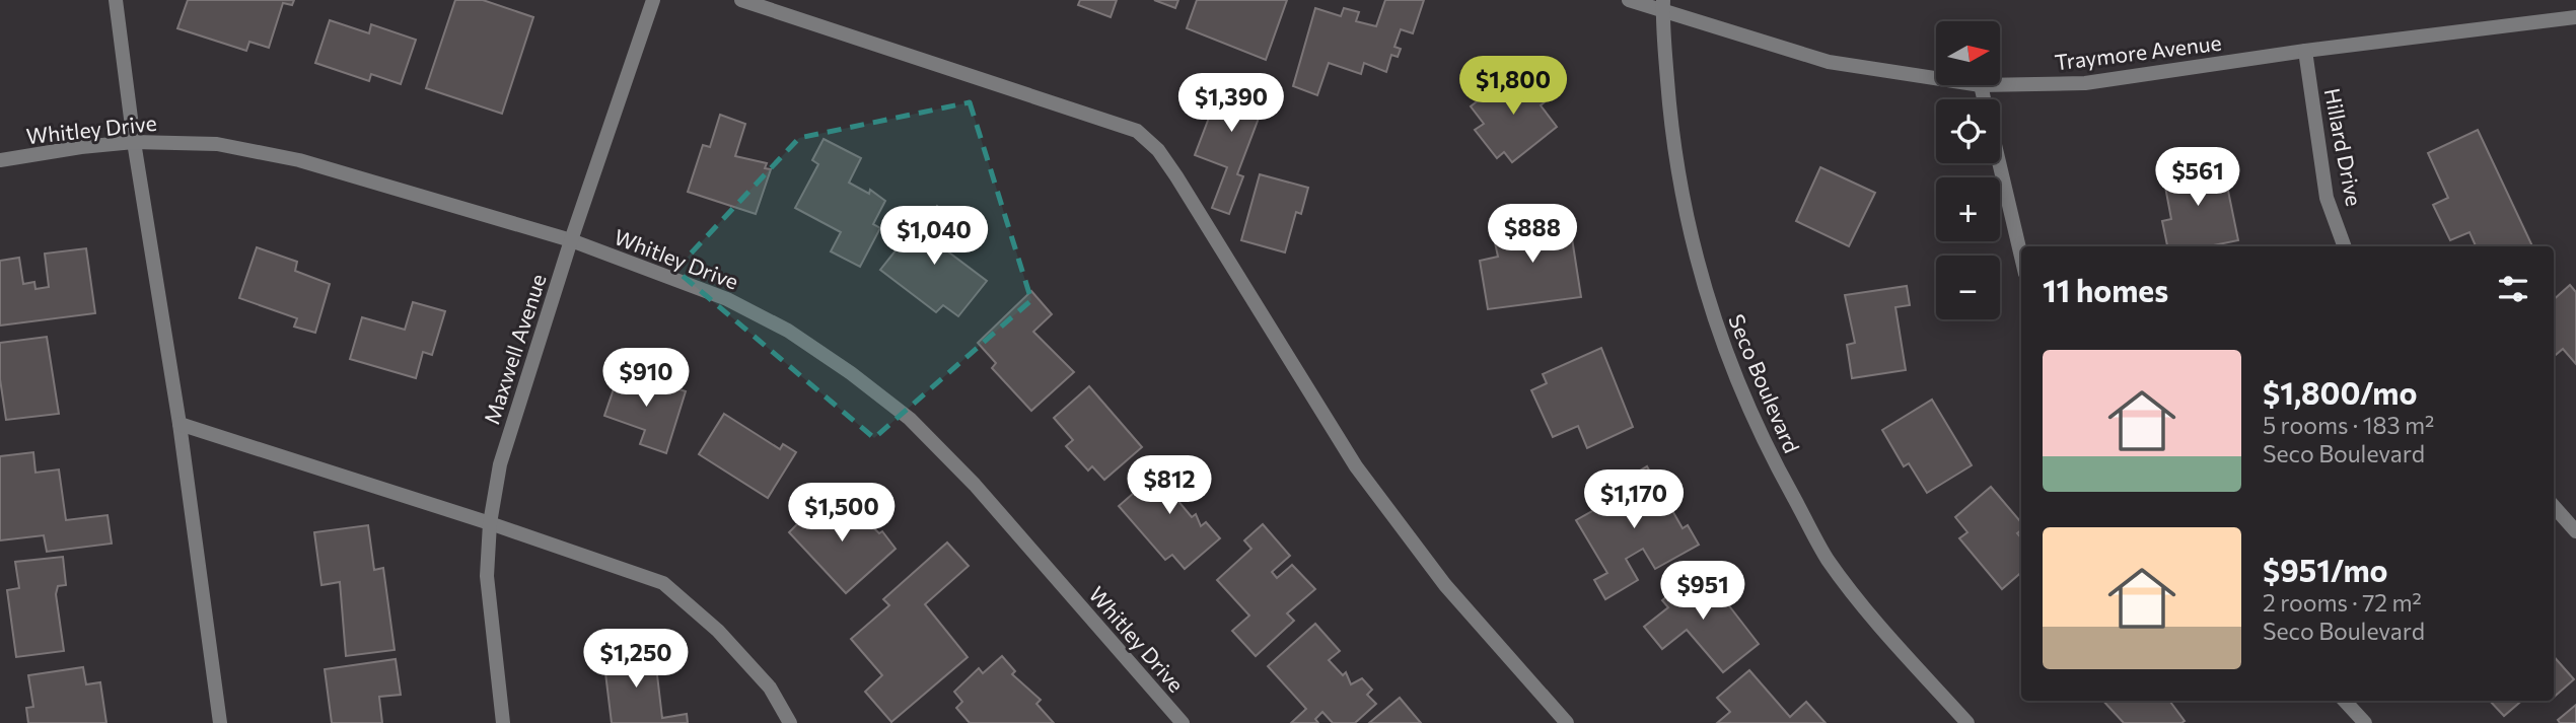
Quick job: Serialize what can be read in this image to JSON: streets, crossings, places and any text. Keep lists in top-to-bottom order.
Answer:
{
  "streets": {
    "street": [
      "Traymore Avenue",
      "Whitley Drive",
      "Hillard Drive",
      "Maxwell Avenue",
      "Seco Boulevard"
    ]
  },
  "crossings": [
    ["Traymore Avenue", "Hillard Drive"],
    ["Traymore Avenue", "Seco Boulevard"],
    ["Whitley Drive", "Maxwell Avenue"]
  ],
  "north": "right",
  "page": {
    "map_buttons": ["+", "−"],
    "price": [
      "$1,800",
      "$1,390",
      "$561",
      "$888",
      "$1,040",
      "$910",
      "$812",
      "$1,170",
      "$1,500",
      "$951",
      "$1,250"
    ],
    "heading": "11 homes",
    "list": [
      {
        "name": "$1,800/mo",
        "note": "5 rooms · 183 m² · Seco Boulevard"
      },
      {
        "name": "$951/mo",
        "note": "2 rooms · 72 m² · Seco Boulevard"
      }
    ]
  }
}
